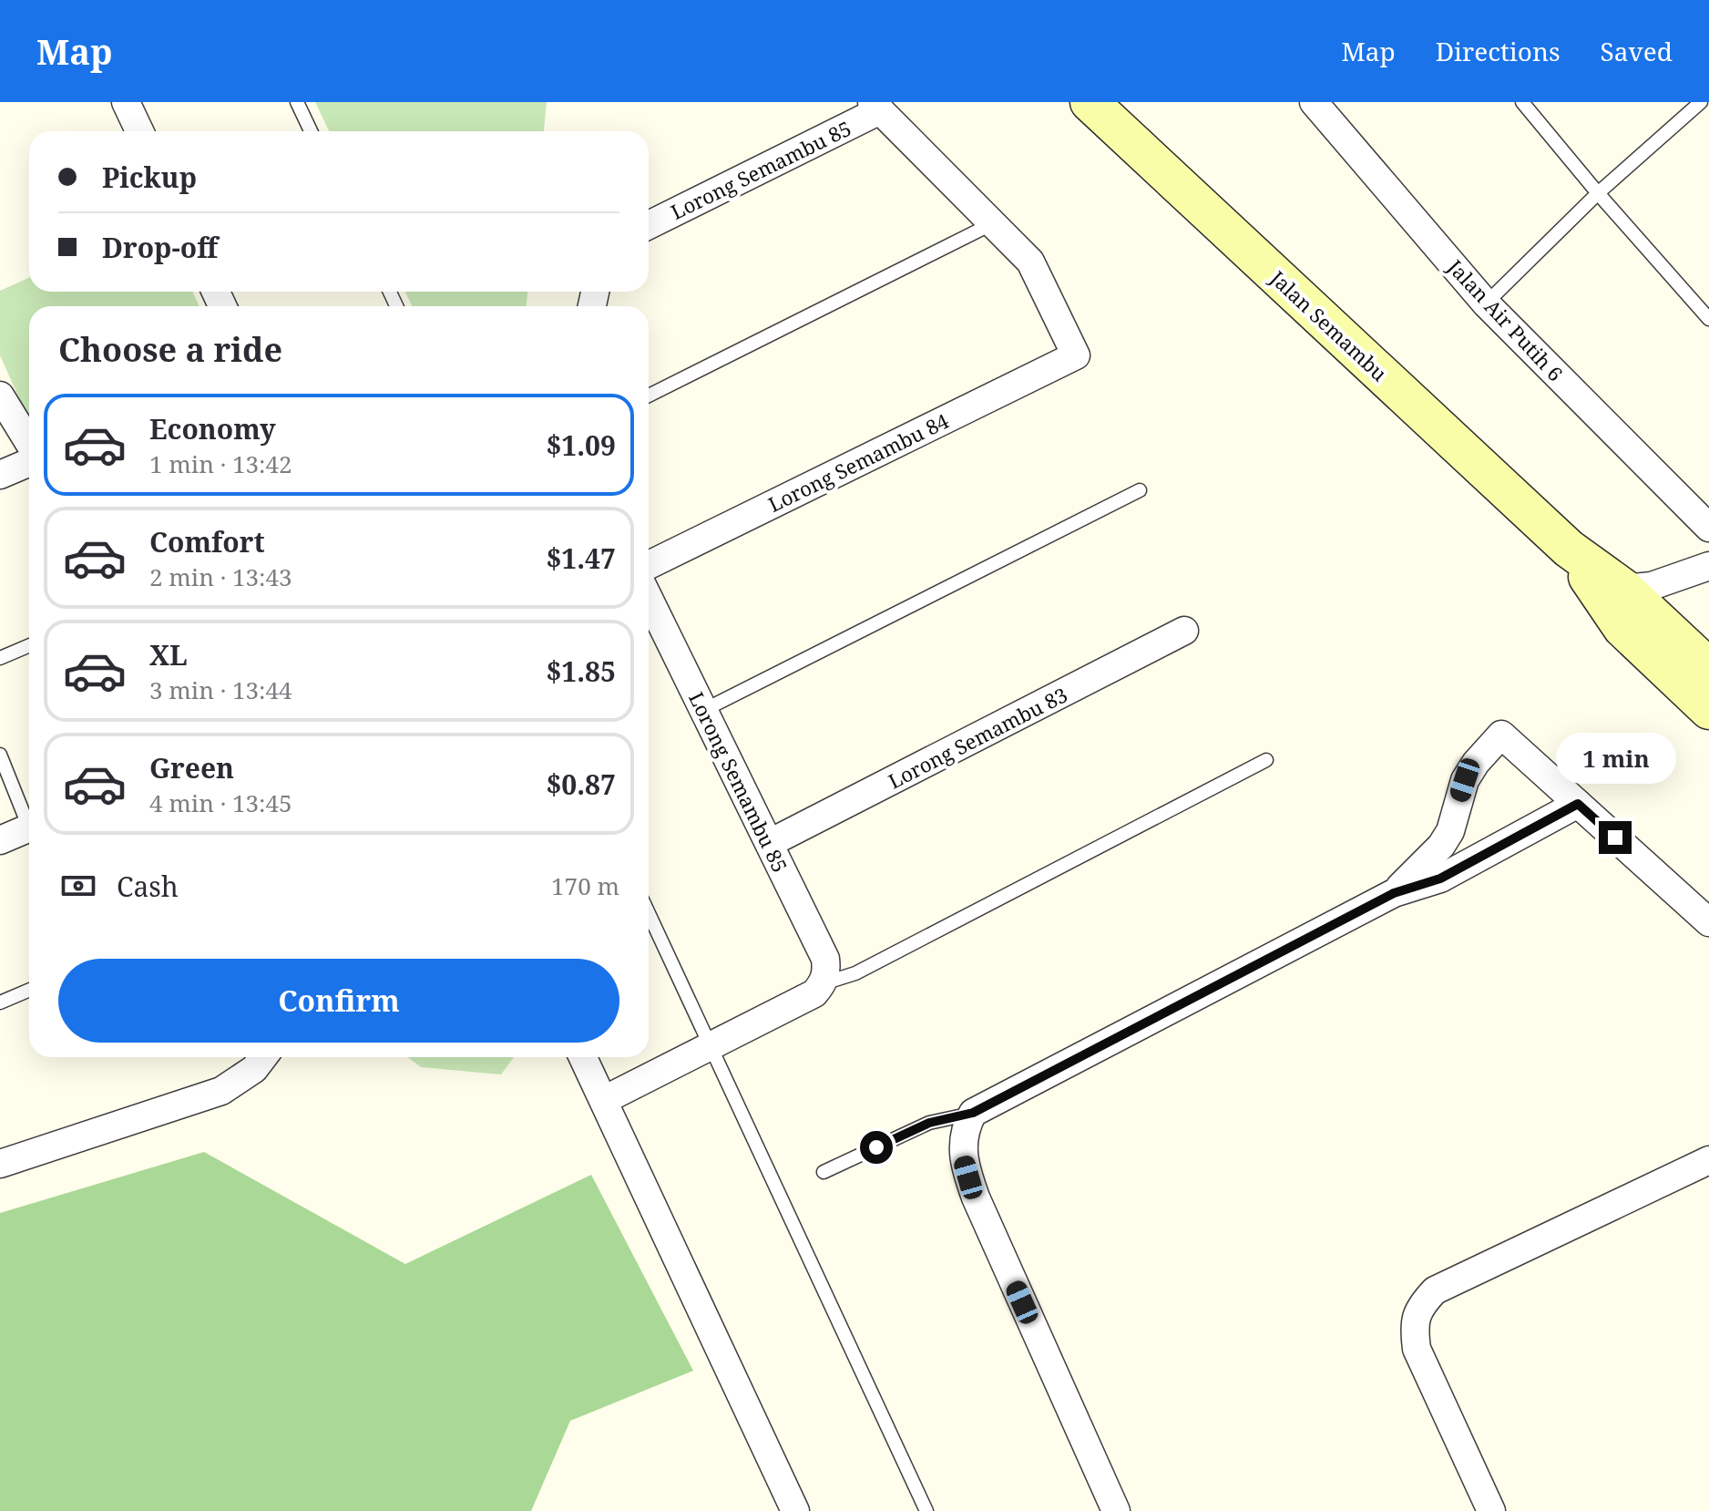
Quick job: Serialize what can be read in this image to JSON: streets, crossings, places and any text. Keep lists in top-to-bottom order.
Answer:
{
  "streets": {
    "main road": ["Jalan Semambu"],
    "street": [
      "Lorong Semambu 85",
      "Jalan Air Putih 6",
      "Lorong Semambu 84",
      "Lorong Semambu 83"
    ]
  },
  "crossings": [
    ["Lorong Semambu 85", "Lorong Semambu 83"]
  ],
  "page": {
    "header": "Map",
    "nav": ["Map", "Directions", "Saved"],
    "banner": ["Pickup", "Drop-off"],
    "heading": "Choose a ride",
    "list": [
      {
        "name": "Economy",
        "note": "1 min · 13:42",
        "value": "$1.09"
      },
      {
        "name": "Comfort",
        "note": "2 min · 13:43",
        "value": "$1.47"
      },
      {
        "name": "XL",
        "note": "3 min · 13:44",
        "value": "$1.85"
      },
      {
        "name": "Green",
        "note": "4 min · 13:45",
        "value": "$0.87"
      }
    ],
    "bubble": "1 min",
    "pay": ["Cash", "170 m"],
    "buttons": "Confirm"
  }
}
